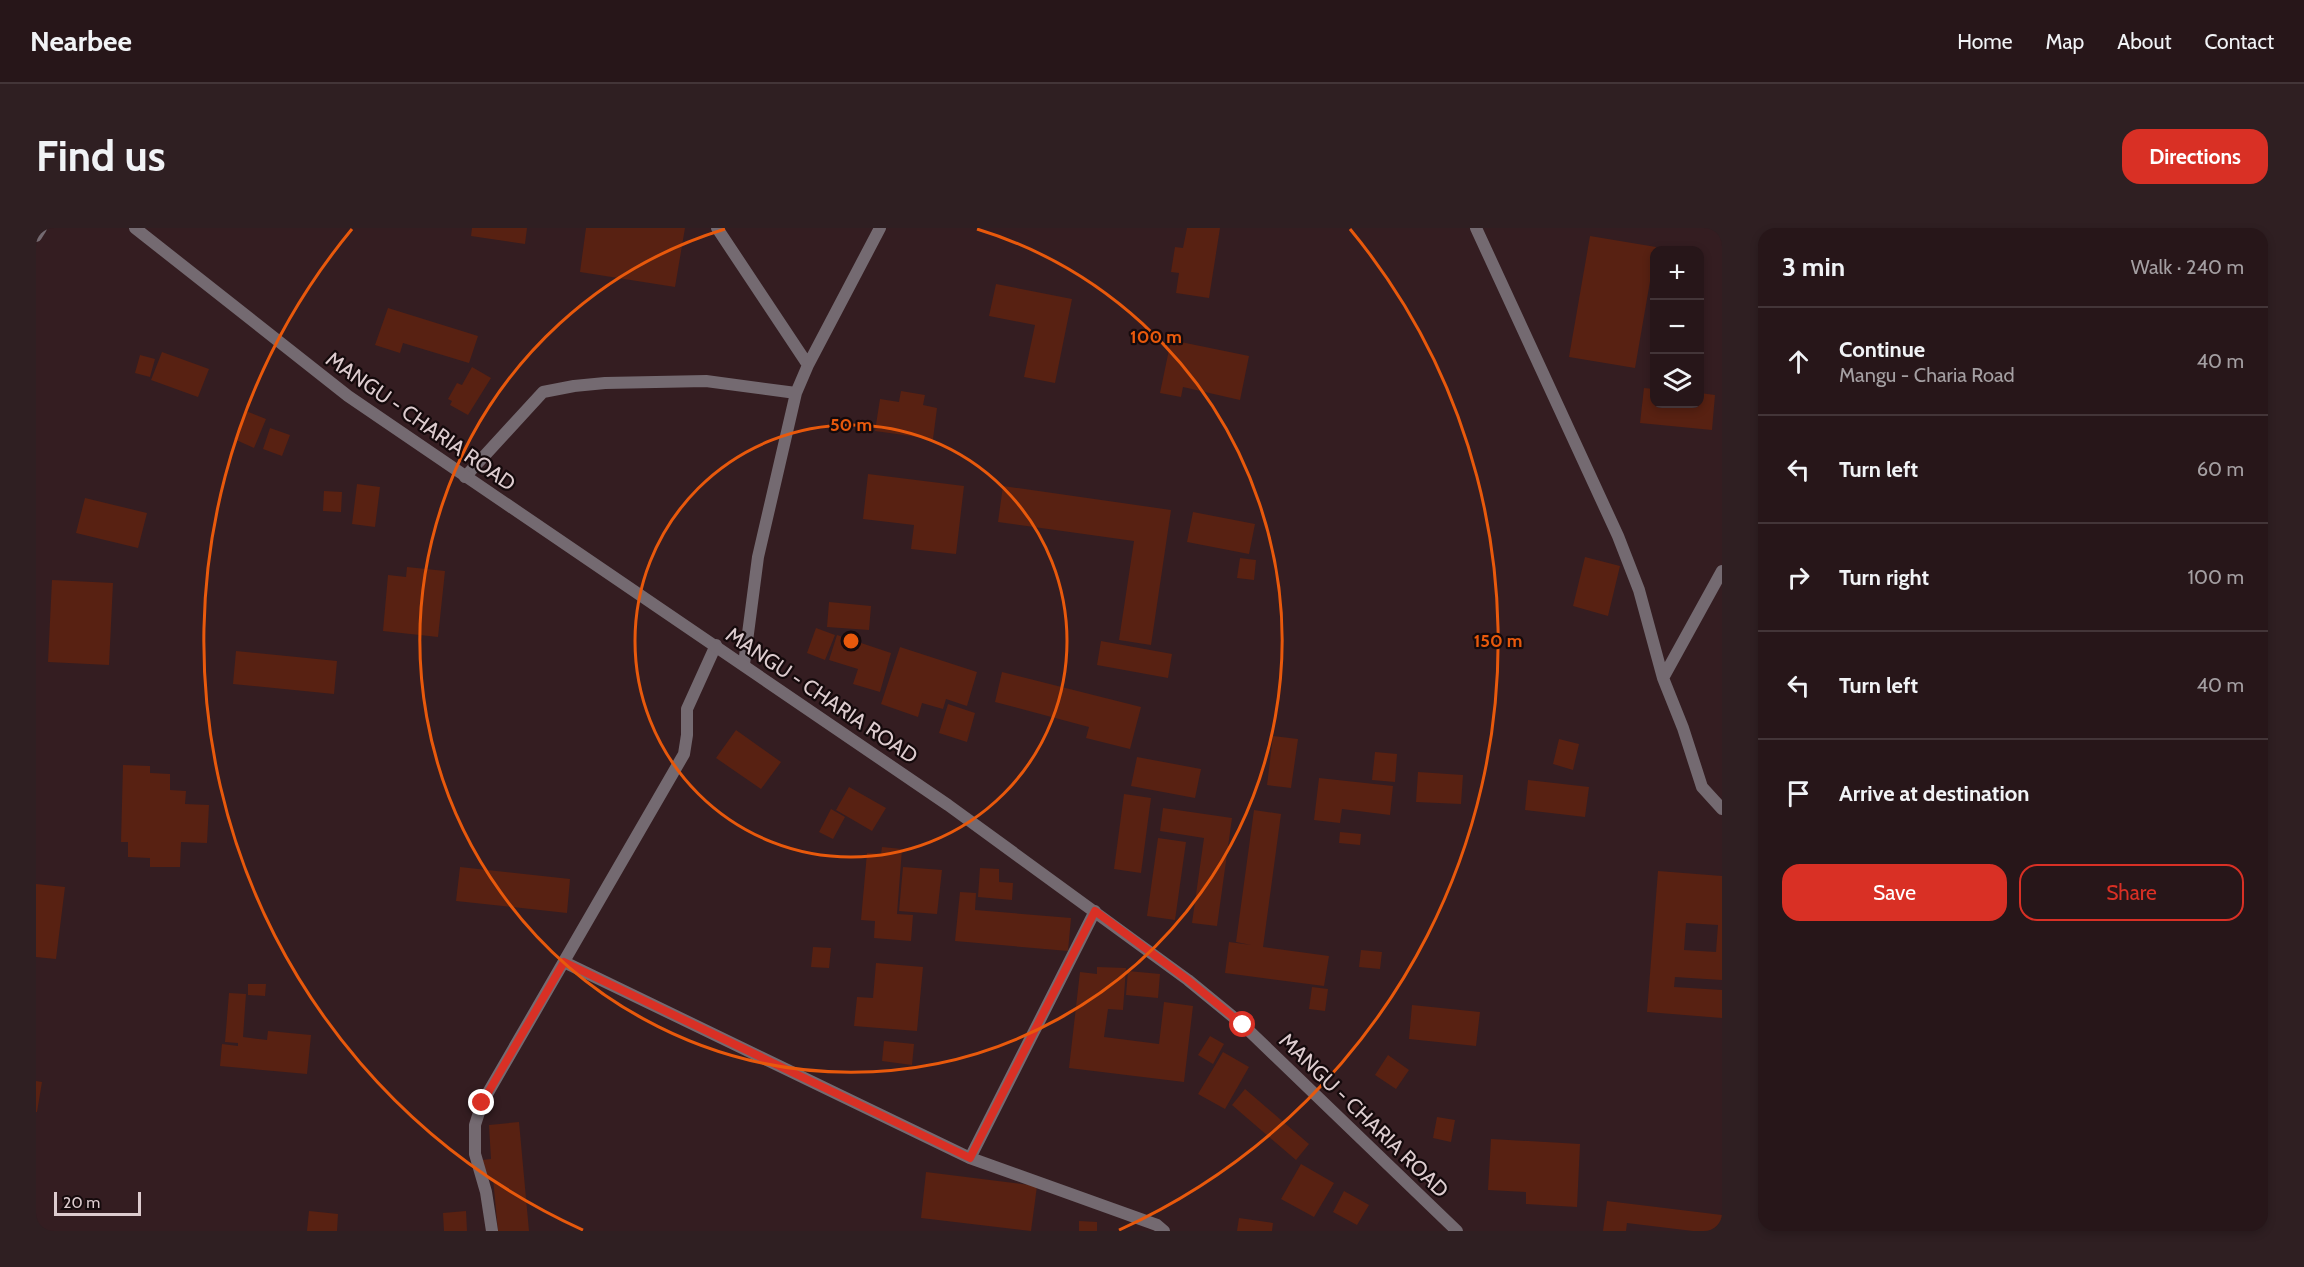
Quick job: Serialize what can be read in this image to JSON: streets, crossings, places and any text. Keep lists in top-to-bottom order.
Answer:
{
  "streets": {
    "street": ["MANGU - CHARIA ROAD"]
  },
  "scale_bar": "20 m",
  "page": {
    "header": "Nearbee",
    "nav": [
      "Home",
      "Map",
      "About",
      "Contact"
    ],
    "buttons": [
      "Directions",
      ["Save", "Share"]
    ],
    "title": "Find us",
    "heading": ["3 min", "Walk · 240 m"],
    "map_buttons": ["+", "−"],
    "list": [
      ["Continue", "Mangu - Charia Road", "40 m"],
      ["Turn left", "60 m"],
      ["Turn right", "100 m"],
      ["Turn left", "40 m"],
      "Arrive at destination"
    ],
    "scale": "20 m"
  },
  "rings": ["100 m", "50 m", "150 m"]
}
